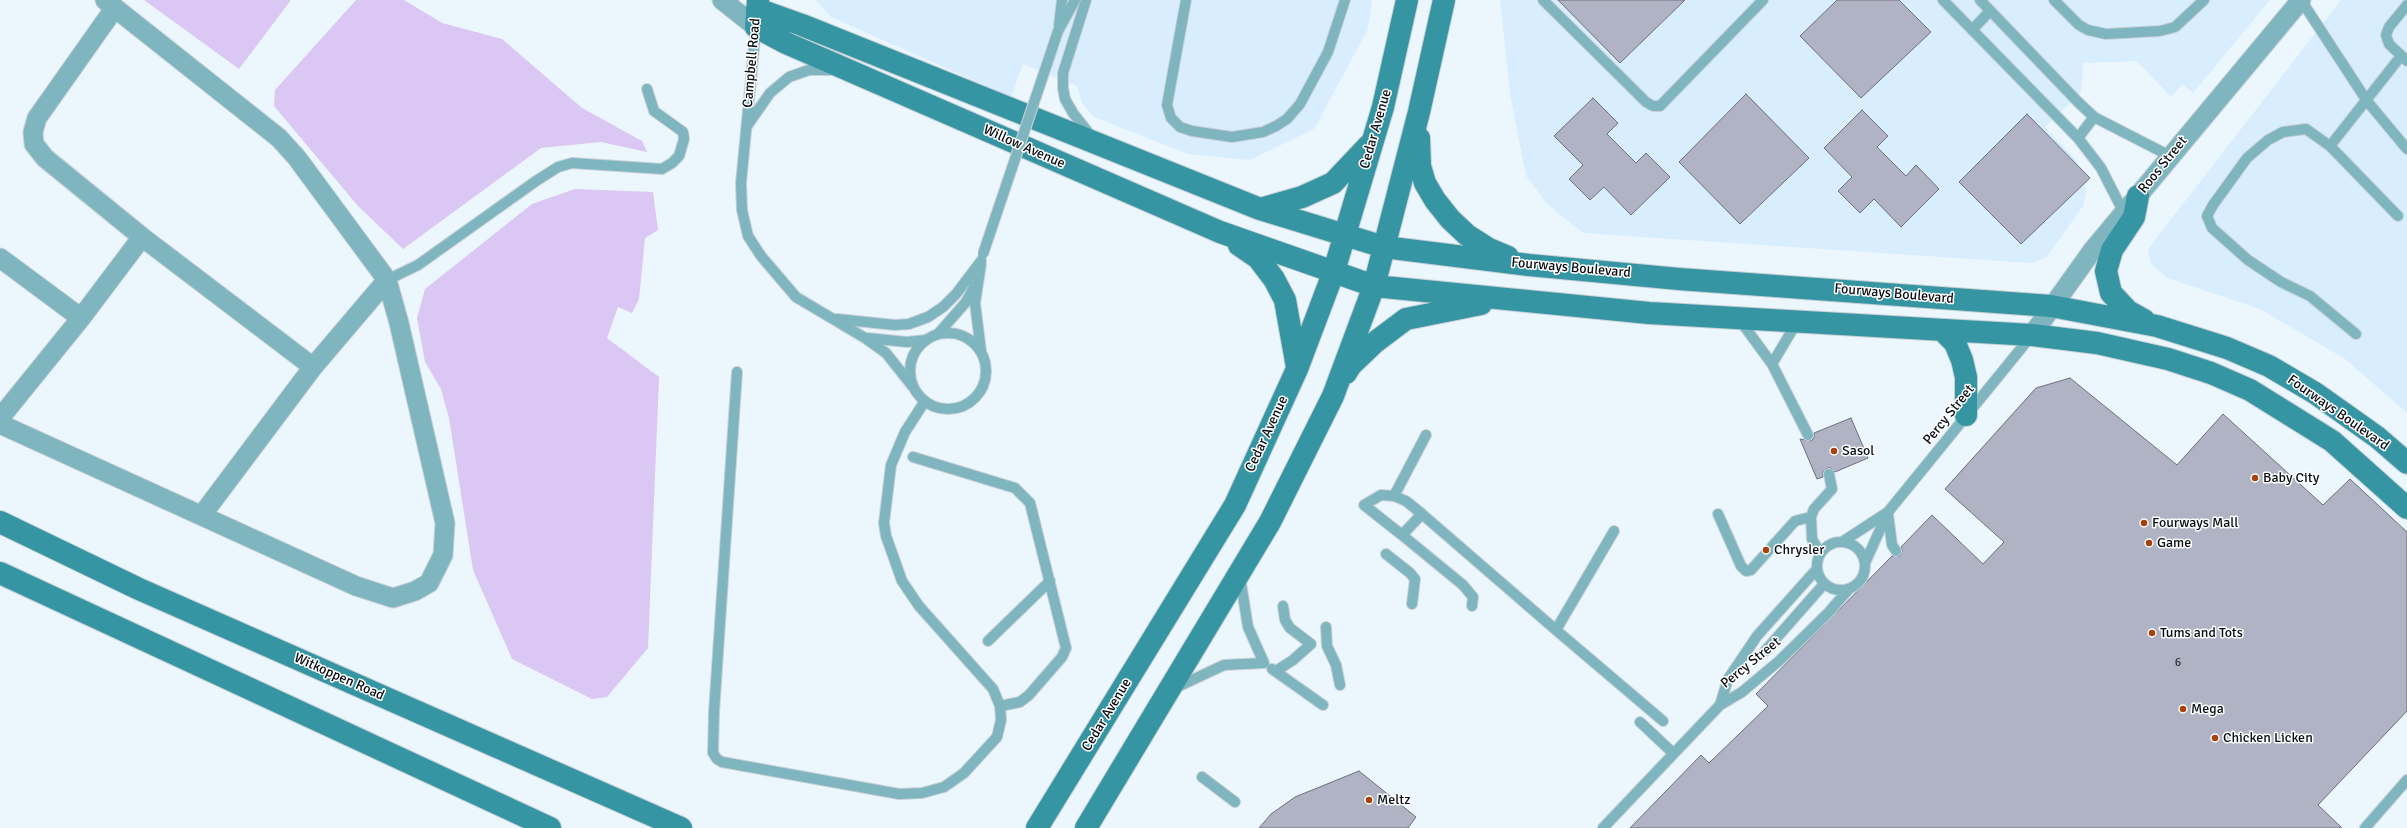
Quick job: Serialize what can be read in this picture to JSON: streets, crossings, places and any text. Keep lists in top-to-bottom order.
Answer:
{
  "streets": {
    "main road": [
      "Cedar Avenue",
      "Willow Avenue",
      "Fourways Boulevard",
      "Witkoppen Road"
    ],
    "street": ["Roos Street"],
    "lane": ["Campbell Road", "Percy Street"]
  },
  "crossings": [
    ["Campbell Road", "Willow Avenue"],
    ["Cedar Avenue", "Willow Avenue"],
    ["Cedar Avenue", "Fourways Boulevard"],
    ["Willow Avenue", "Fourways Boulevard"],
    ["Roos Street", "Fourways Boulevard"],
    ["Roos Street", "Percy Street"],
    ["Fourways Boulevard", "Percy Street"]
  ],
  "places": [
    "Sasol",
    "Baby City",
    "Fourways Mall",
    "Game",
    "Chrysler",
    "Tums and Tots",
    "Mega",
    "Chicken Licken",
    "Meltz"
  ],
  "house_numbers": ["6"]
}
